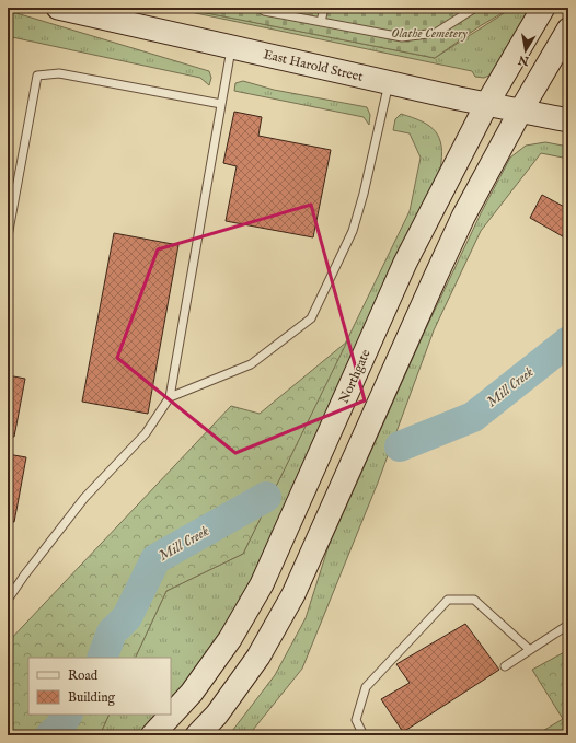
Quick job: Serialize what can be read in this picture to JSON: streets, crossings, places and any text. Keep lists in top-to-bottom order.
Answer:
{
  "streets": {
    "main road": ["East Harold Street", "Northgate"]
  },
  "crossings": [
    ["East Harold Street", "Northgate"]
  ],
  "water": ["Mill Creek"],
  "parks": ["Olathe Cemetery"],
  "legend": ["Road", "Building"],
  "north": "bottom"
}
